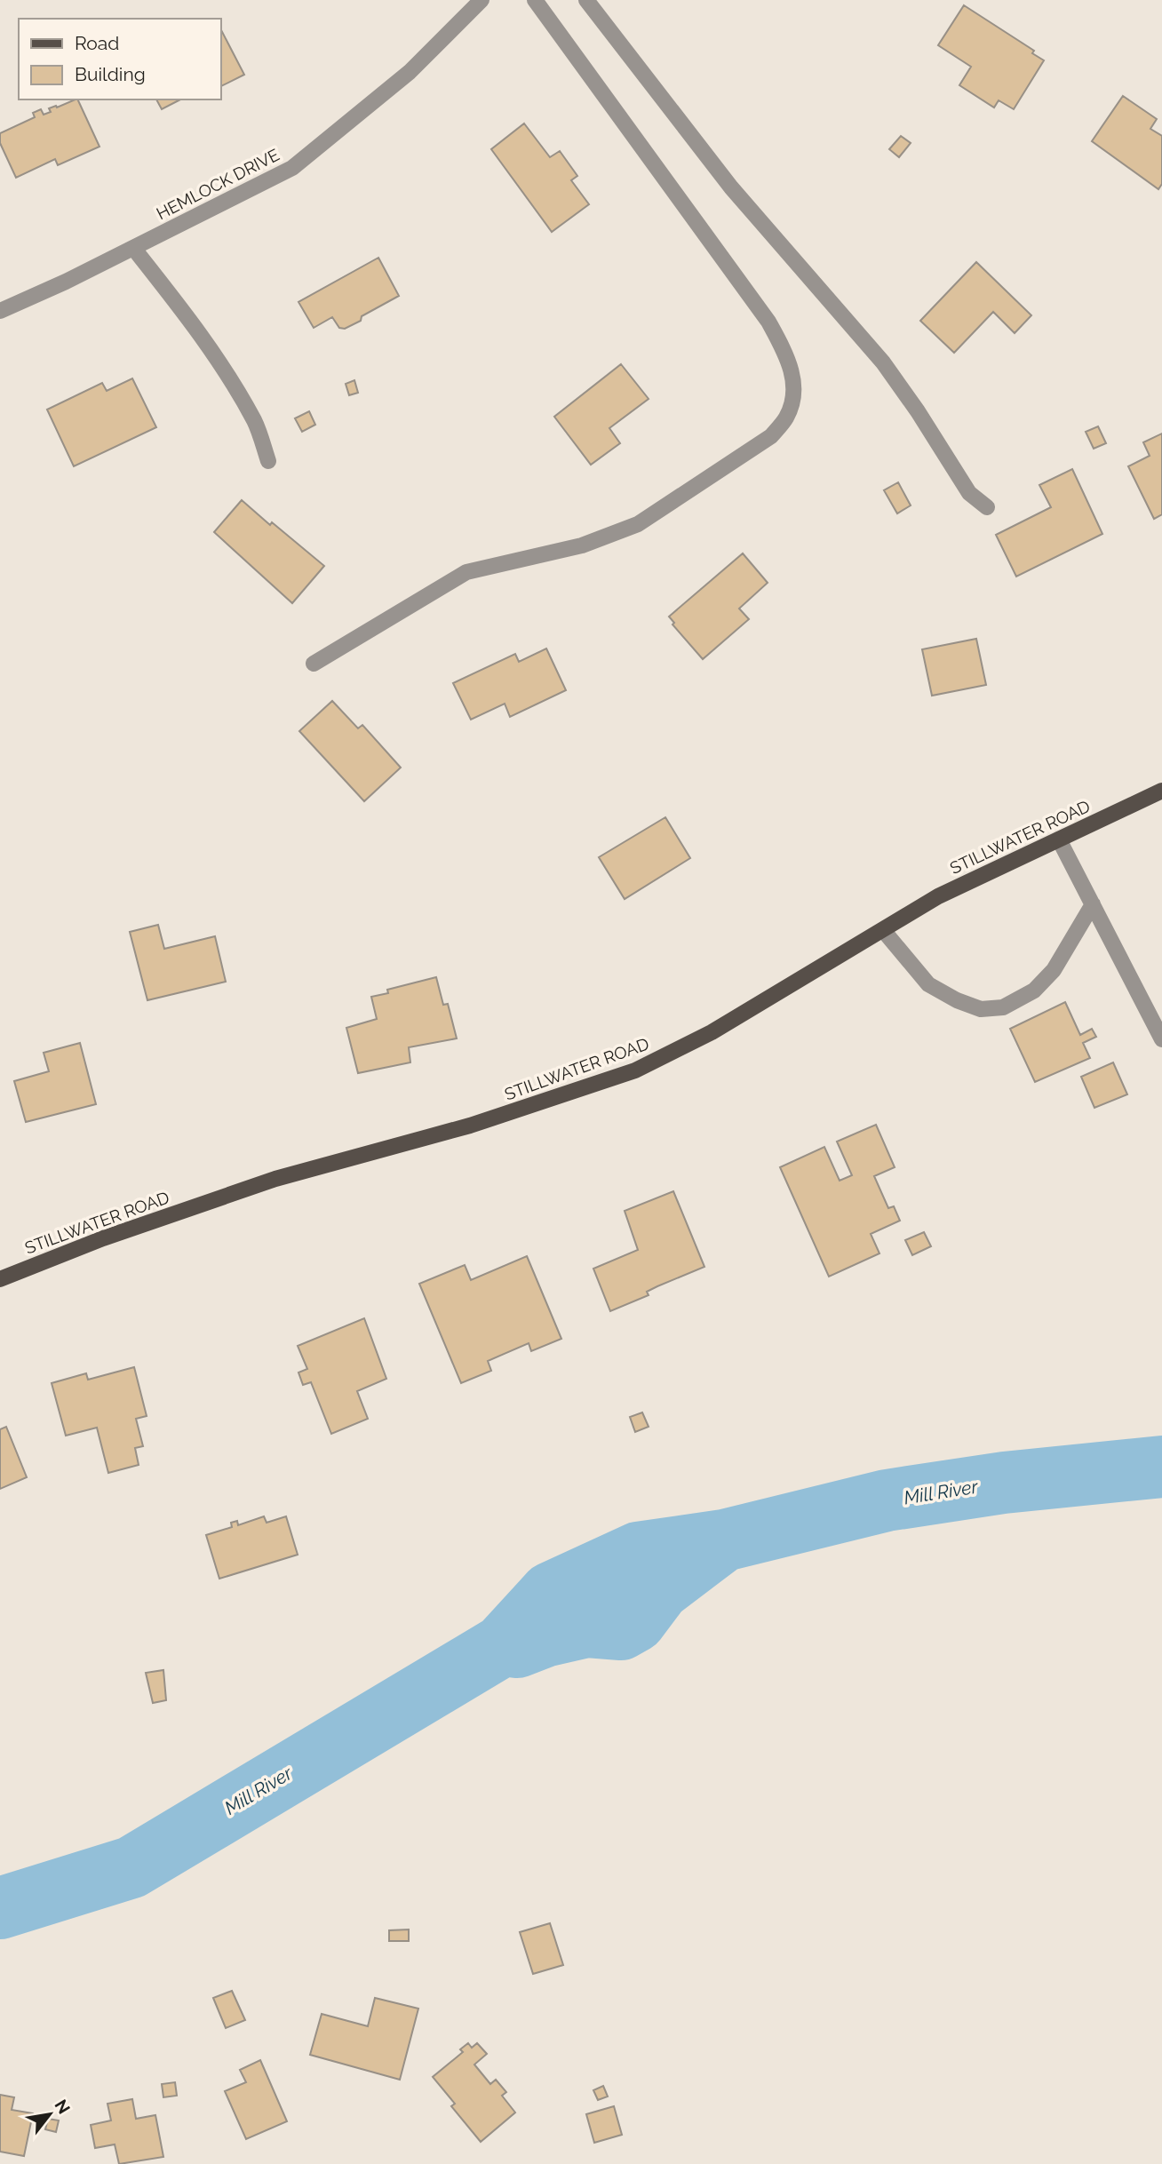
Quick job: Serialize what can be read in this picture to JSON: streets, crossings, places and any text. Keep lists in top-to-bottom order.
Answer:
{
  "streets": {
    "main road": ["STILLWATER ROAD"],
    "street": ["HEMLOCK DRIVE"]
  },
  "water": ["Mill River"],
  "legend": ["Road", "Building"],
  "north": "top right"
}
